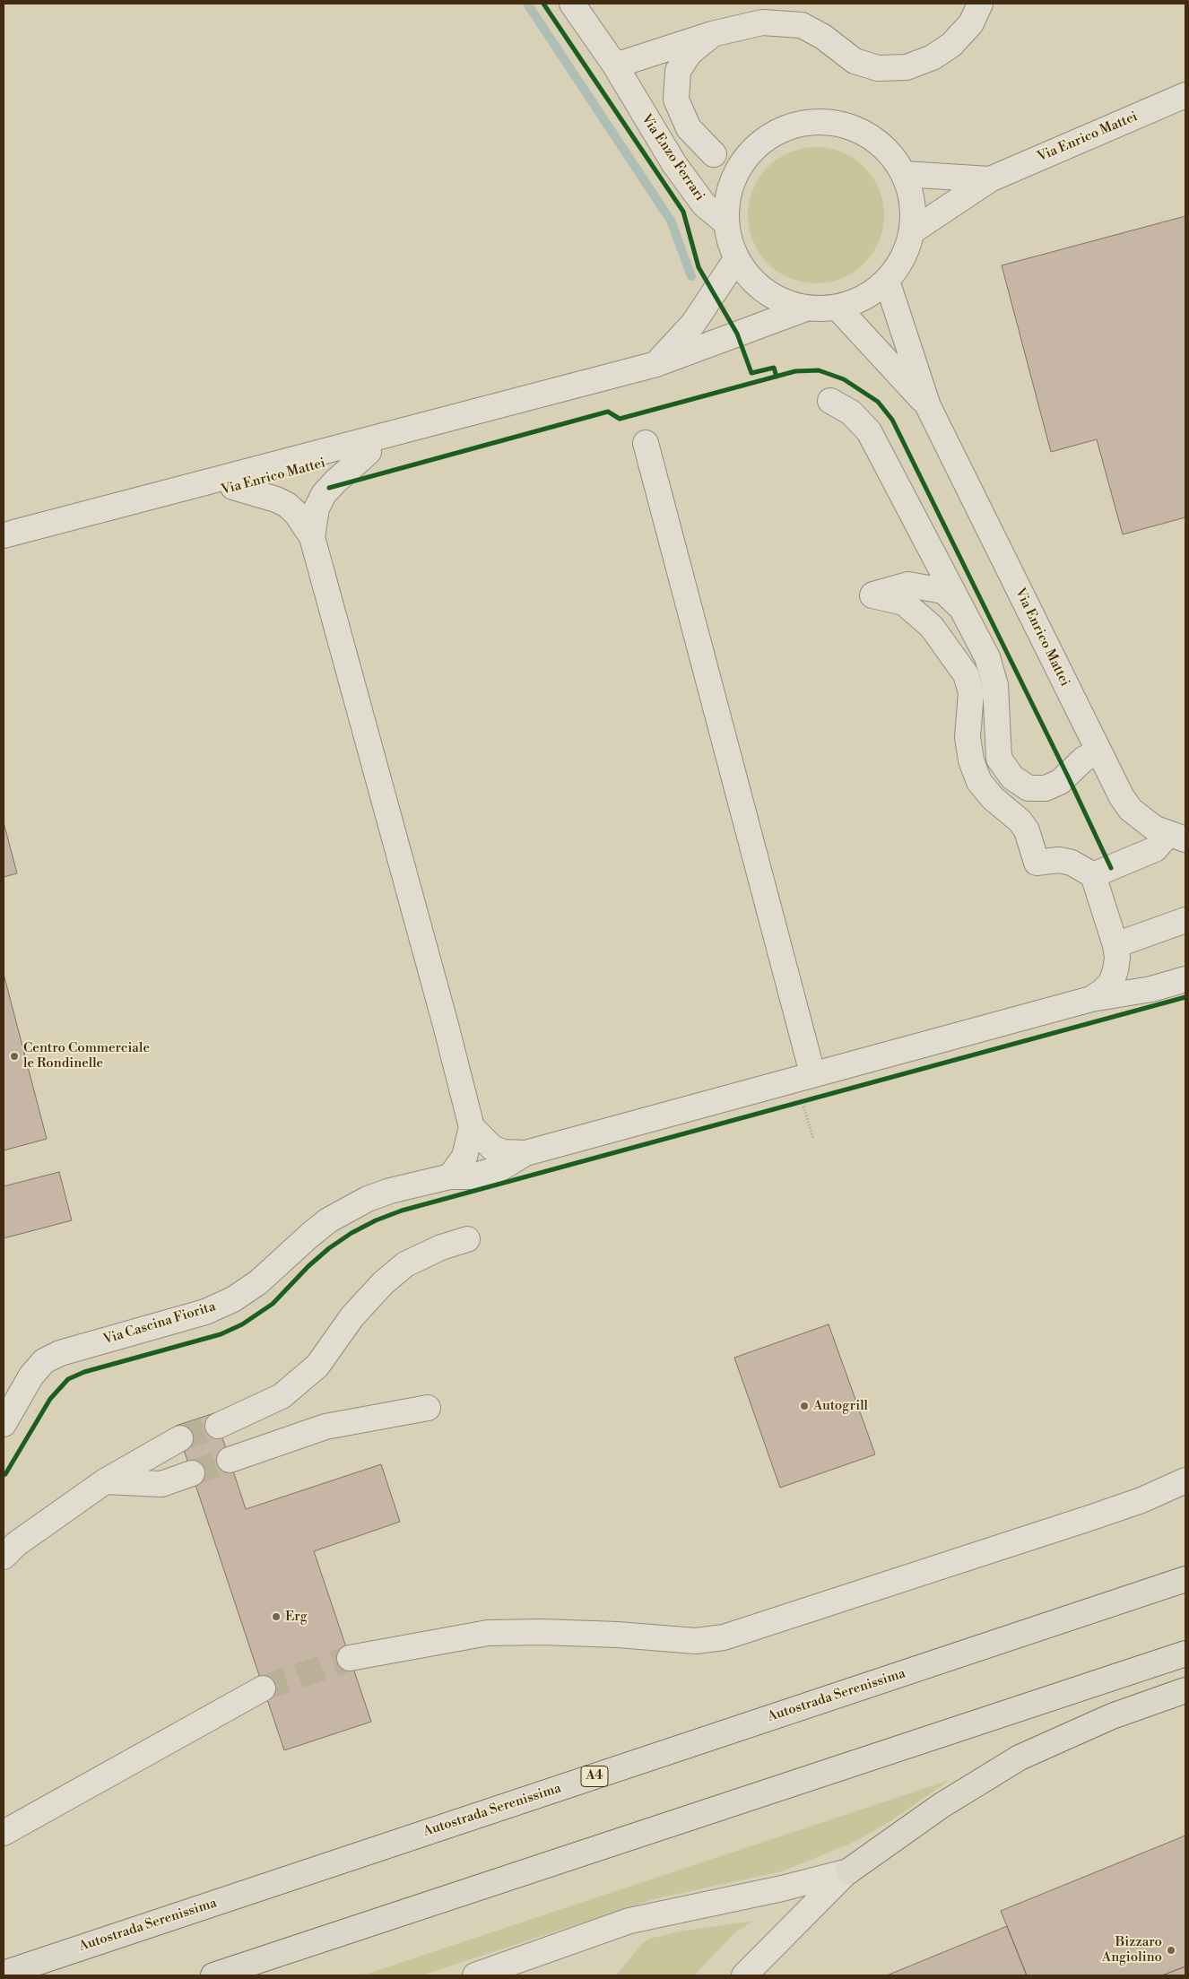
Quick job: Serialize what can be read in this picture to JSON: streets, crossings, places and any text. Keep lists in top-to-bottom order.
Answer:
{
  "streets": {
    "highway": ["Autostrada Serenissima", "A4"],
    "street": ["Via Enrico Mattei", "Via Enzo Ferrari", "Via Cascina Fiorita"]
  },
  "places": [
    "Centro Commerciale le Rondinelle",
    "Autogrill",
    "Erg",
    "Bizzaro Angiolino"
  ]
}
